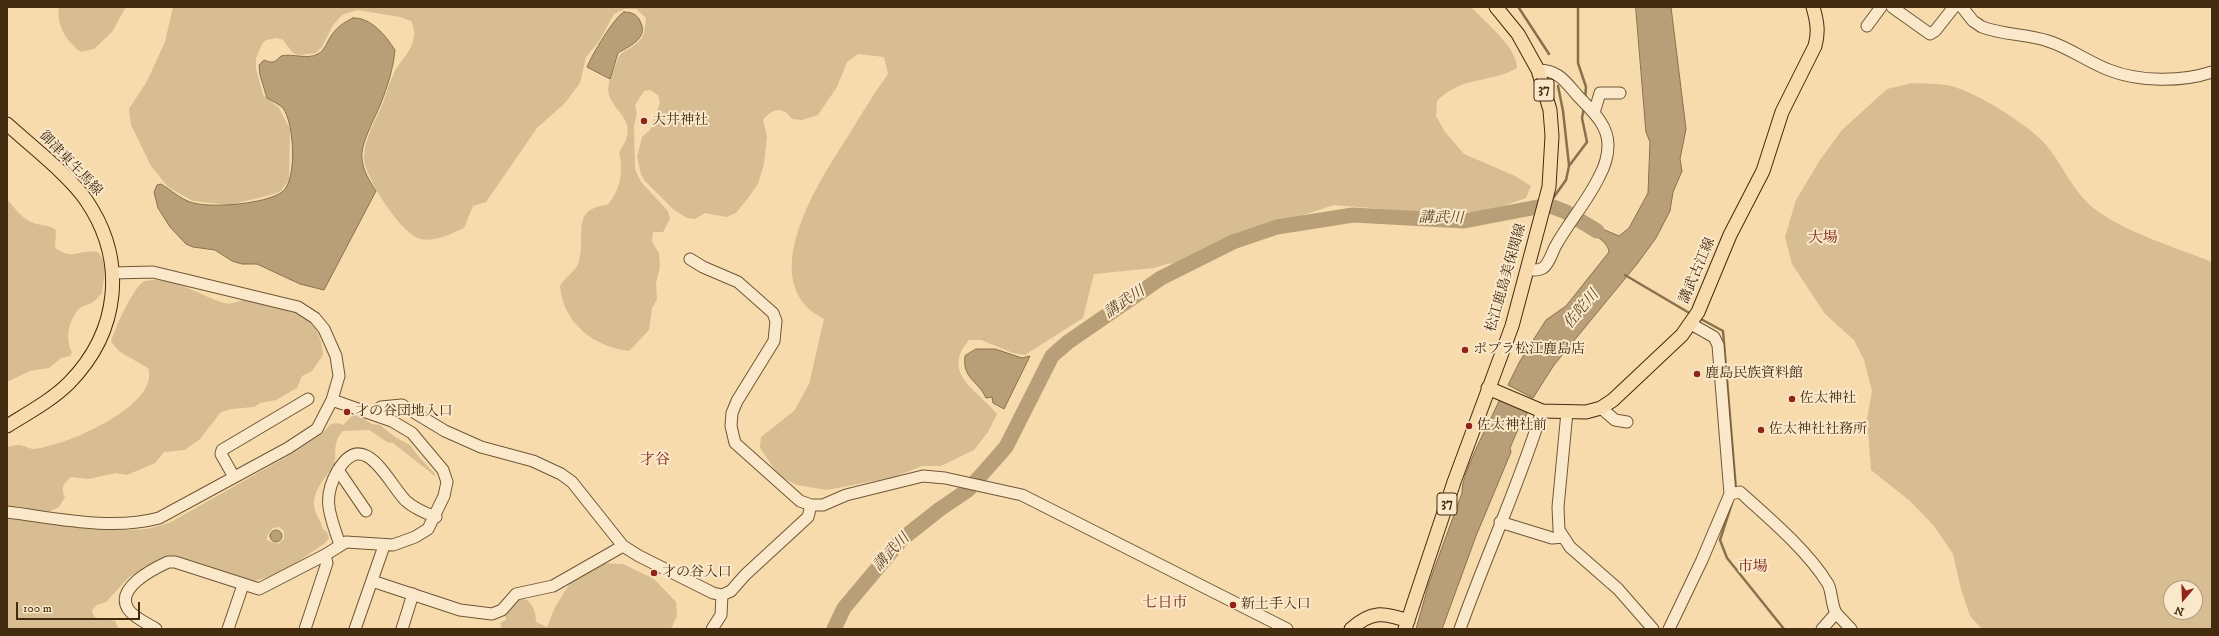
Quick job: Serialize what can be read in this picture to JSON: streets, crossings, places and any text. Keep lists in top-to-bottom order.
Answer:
{
  "streets": {
    "main road": [
      "37",
      "御津東生馬線",
      "講武古江線",
      "松江鹿島美保関線"
    ]
  },
  "crossings": [
    ["講武古江線", "松江鹿島美保関線"]
  ],
  "districts": [
    "大場",
    "才谷",
    "市場",
    "七日市"
  ],
  "water": ["講武川", "佐陀川"],
  "places": [
    "大井神社",
    "ポプラ松江鹿島店",
    "鹿島民族資料館",
    "佐太神社",
    "才の谷団地入口",
    "佐太神社前",
    "佐太神社社務所",
    "才の谷入口",
    "新土手入口"
  ],
  "scale_bar": "100 m",
  "north": "bottom"
}
